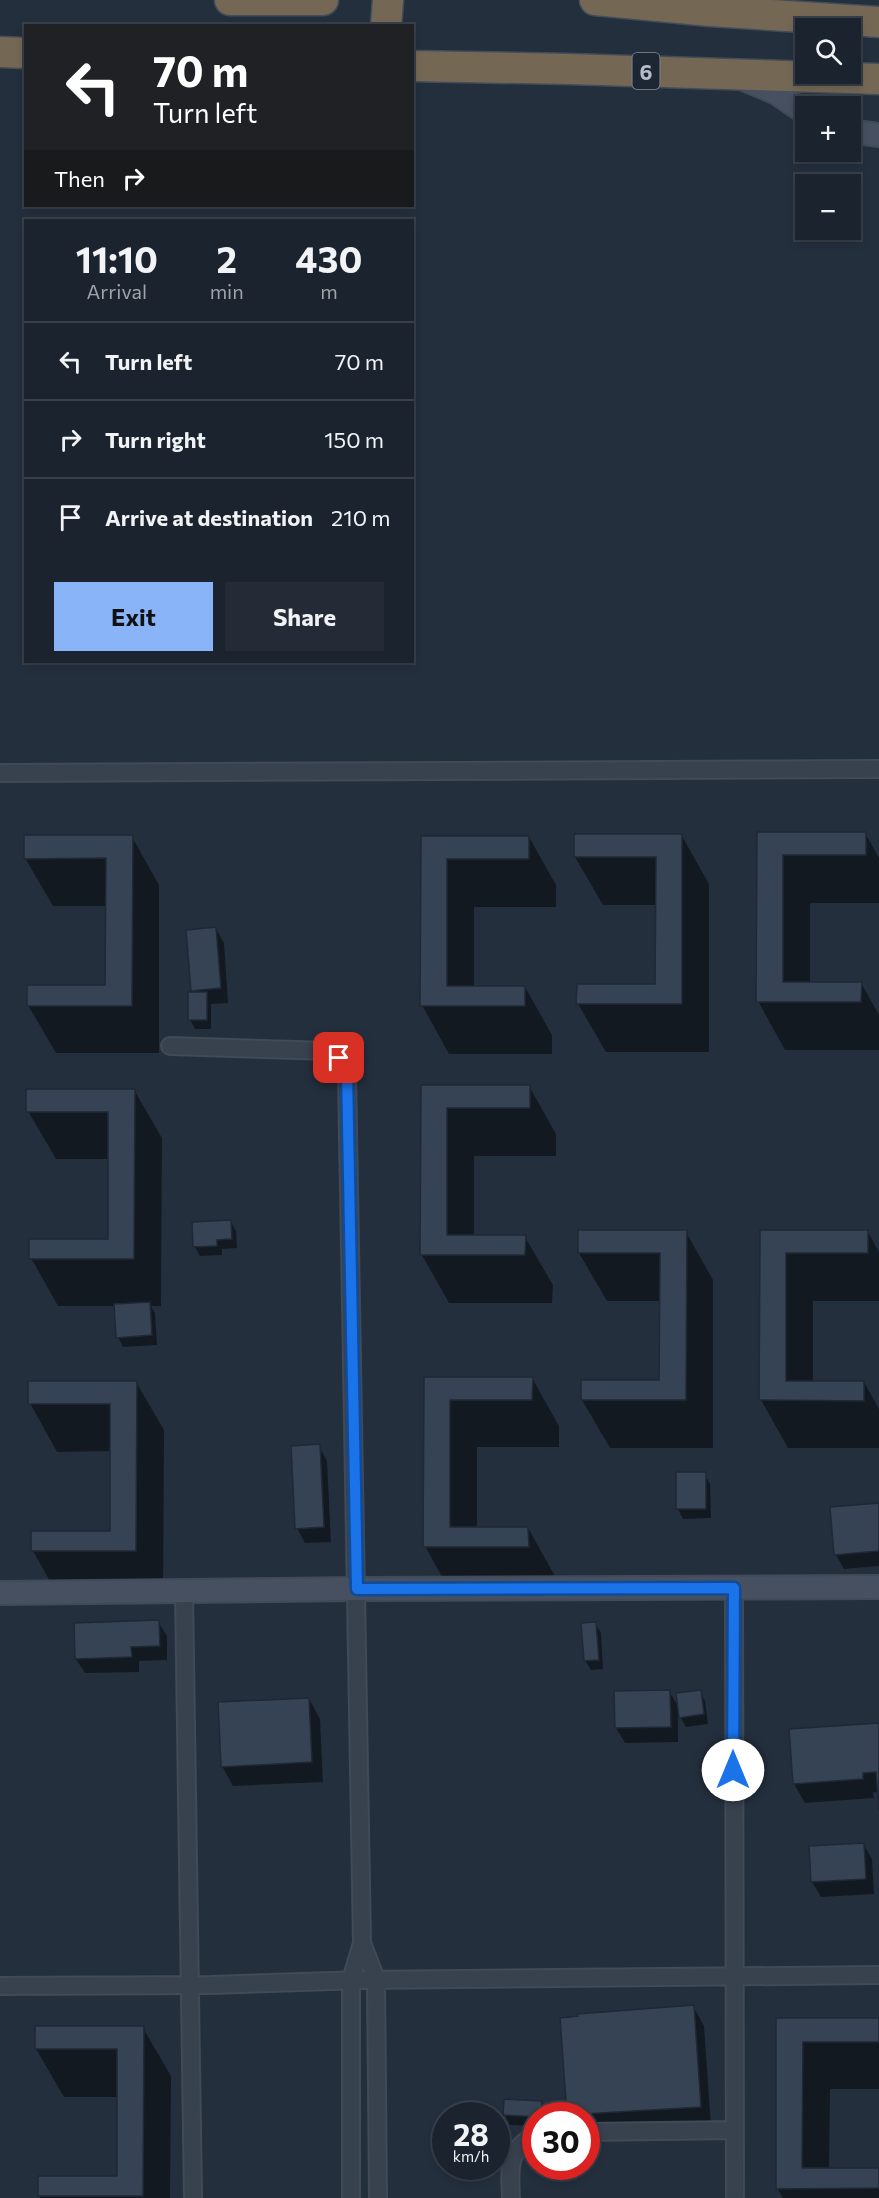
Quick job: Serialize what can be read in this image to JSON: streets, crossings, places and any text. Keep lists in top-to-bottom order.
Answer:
{
  "streets": {
    "highway": ["6"]
  },
  "page": {
    "map_buttons": ["+", "−"],
    "turn": ["70 m", "Turn left"],
    "then": "Then",
    "eta": [
      "11:10",
      "Arrival",
      "2",
      "min",
      "430",
      "m"
    ],
    "list": [
      {
        "name": "Turn left",
        "value": "70 m"
      },
      {
        "name": "Turn right",
        "value": "150 m"
      },
      {
        "name": "Arrive at destination",
        "value": "210 m"
      }
    ],
    "buttons": ["Exit", "Share"],
    "speed": "28 km/h",
    "limit": "30"
  }
}
